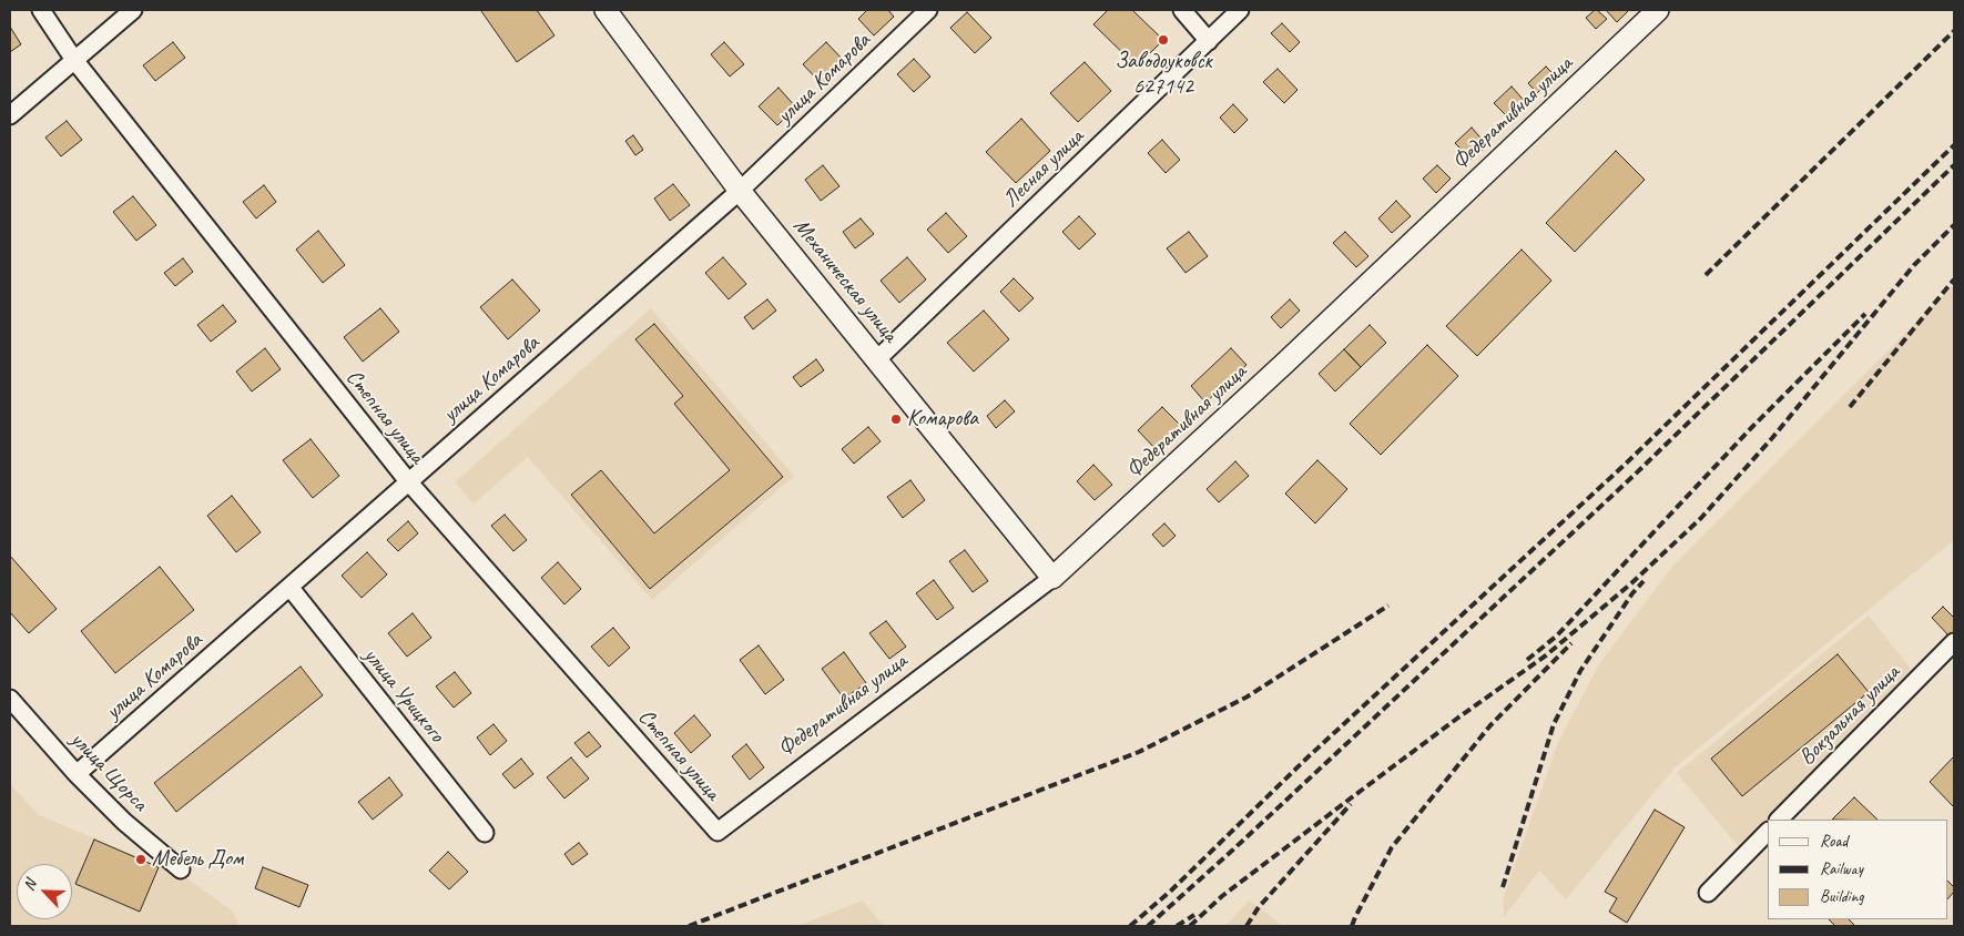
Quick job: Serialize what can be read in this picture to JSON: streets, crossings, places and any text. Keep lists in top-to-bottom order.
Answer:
{
  "streets": {
    "street": [
      "улица Комарова",
      "Федеративная улица",
      "Лесная улица",
      "Механическая улица",
      "Степная улица",
      "улица Урицкого",
      "Вокзальная улица",
      "улица Щорса"
    ]
  },
  "crossings": [
    ["улица Комарова", "Механическая улица"],
    ["улица Комарова", "Степная улица"],
    ["улица Комарова", "улица Урицкого"],
    ["улица Комарова", "улица Щорса"],
    ["Федеративная улица", "Механическая улица"],
    ["Федеративная улица", "Степная улица"],
    ["Лесная улица", "Механическая улица"]
  ],
  "places": ["Заводоуковск 627142", "Комарова", "Мебель Дом"],
  "legend": ["Road", "Railway", "Building"],
  "north": "top left"
}
